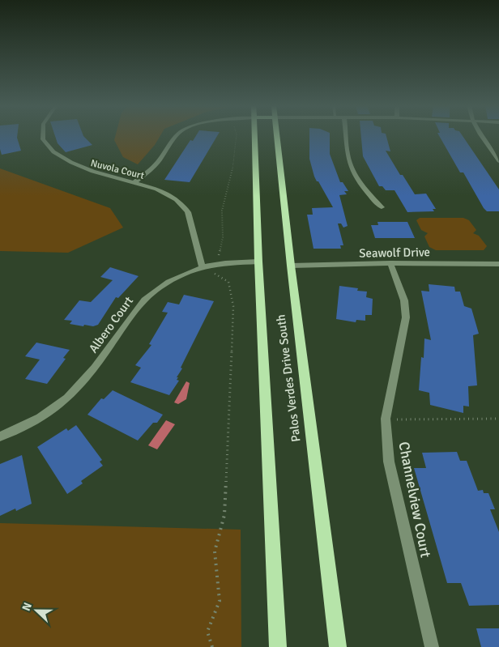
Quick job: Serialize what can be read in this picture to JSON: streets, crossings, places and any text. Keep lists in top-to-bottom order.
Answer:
{
  "streets": {
    "main road": ["Palos Verdes Drive South"],
    "street": [
      "Nuvola Court",
      "Seawolf Drive",
      "Albero Court",
      "Channelview Court"
    ]
  },
  "crossings": [
    ["Nuvola Court", "Albero Court"],
    ["Seawolf Drive", "Palos Verdes Drive South"],
    ["Seawolf Drive", "Channelview Court"],
    ["Albero Court", "Palos Verdes Drive South"]
  ],
  "north": "left"
}
